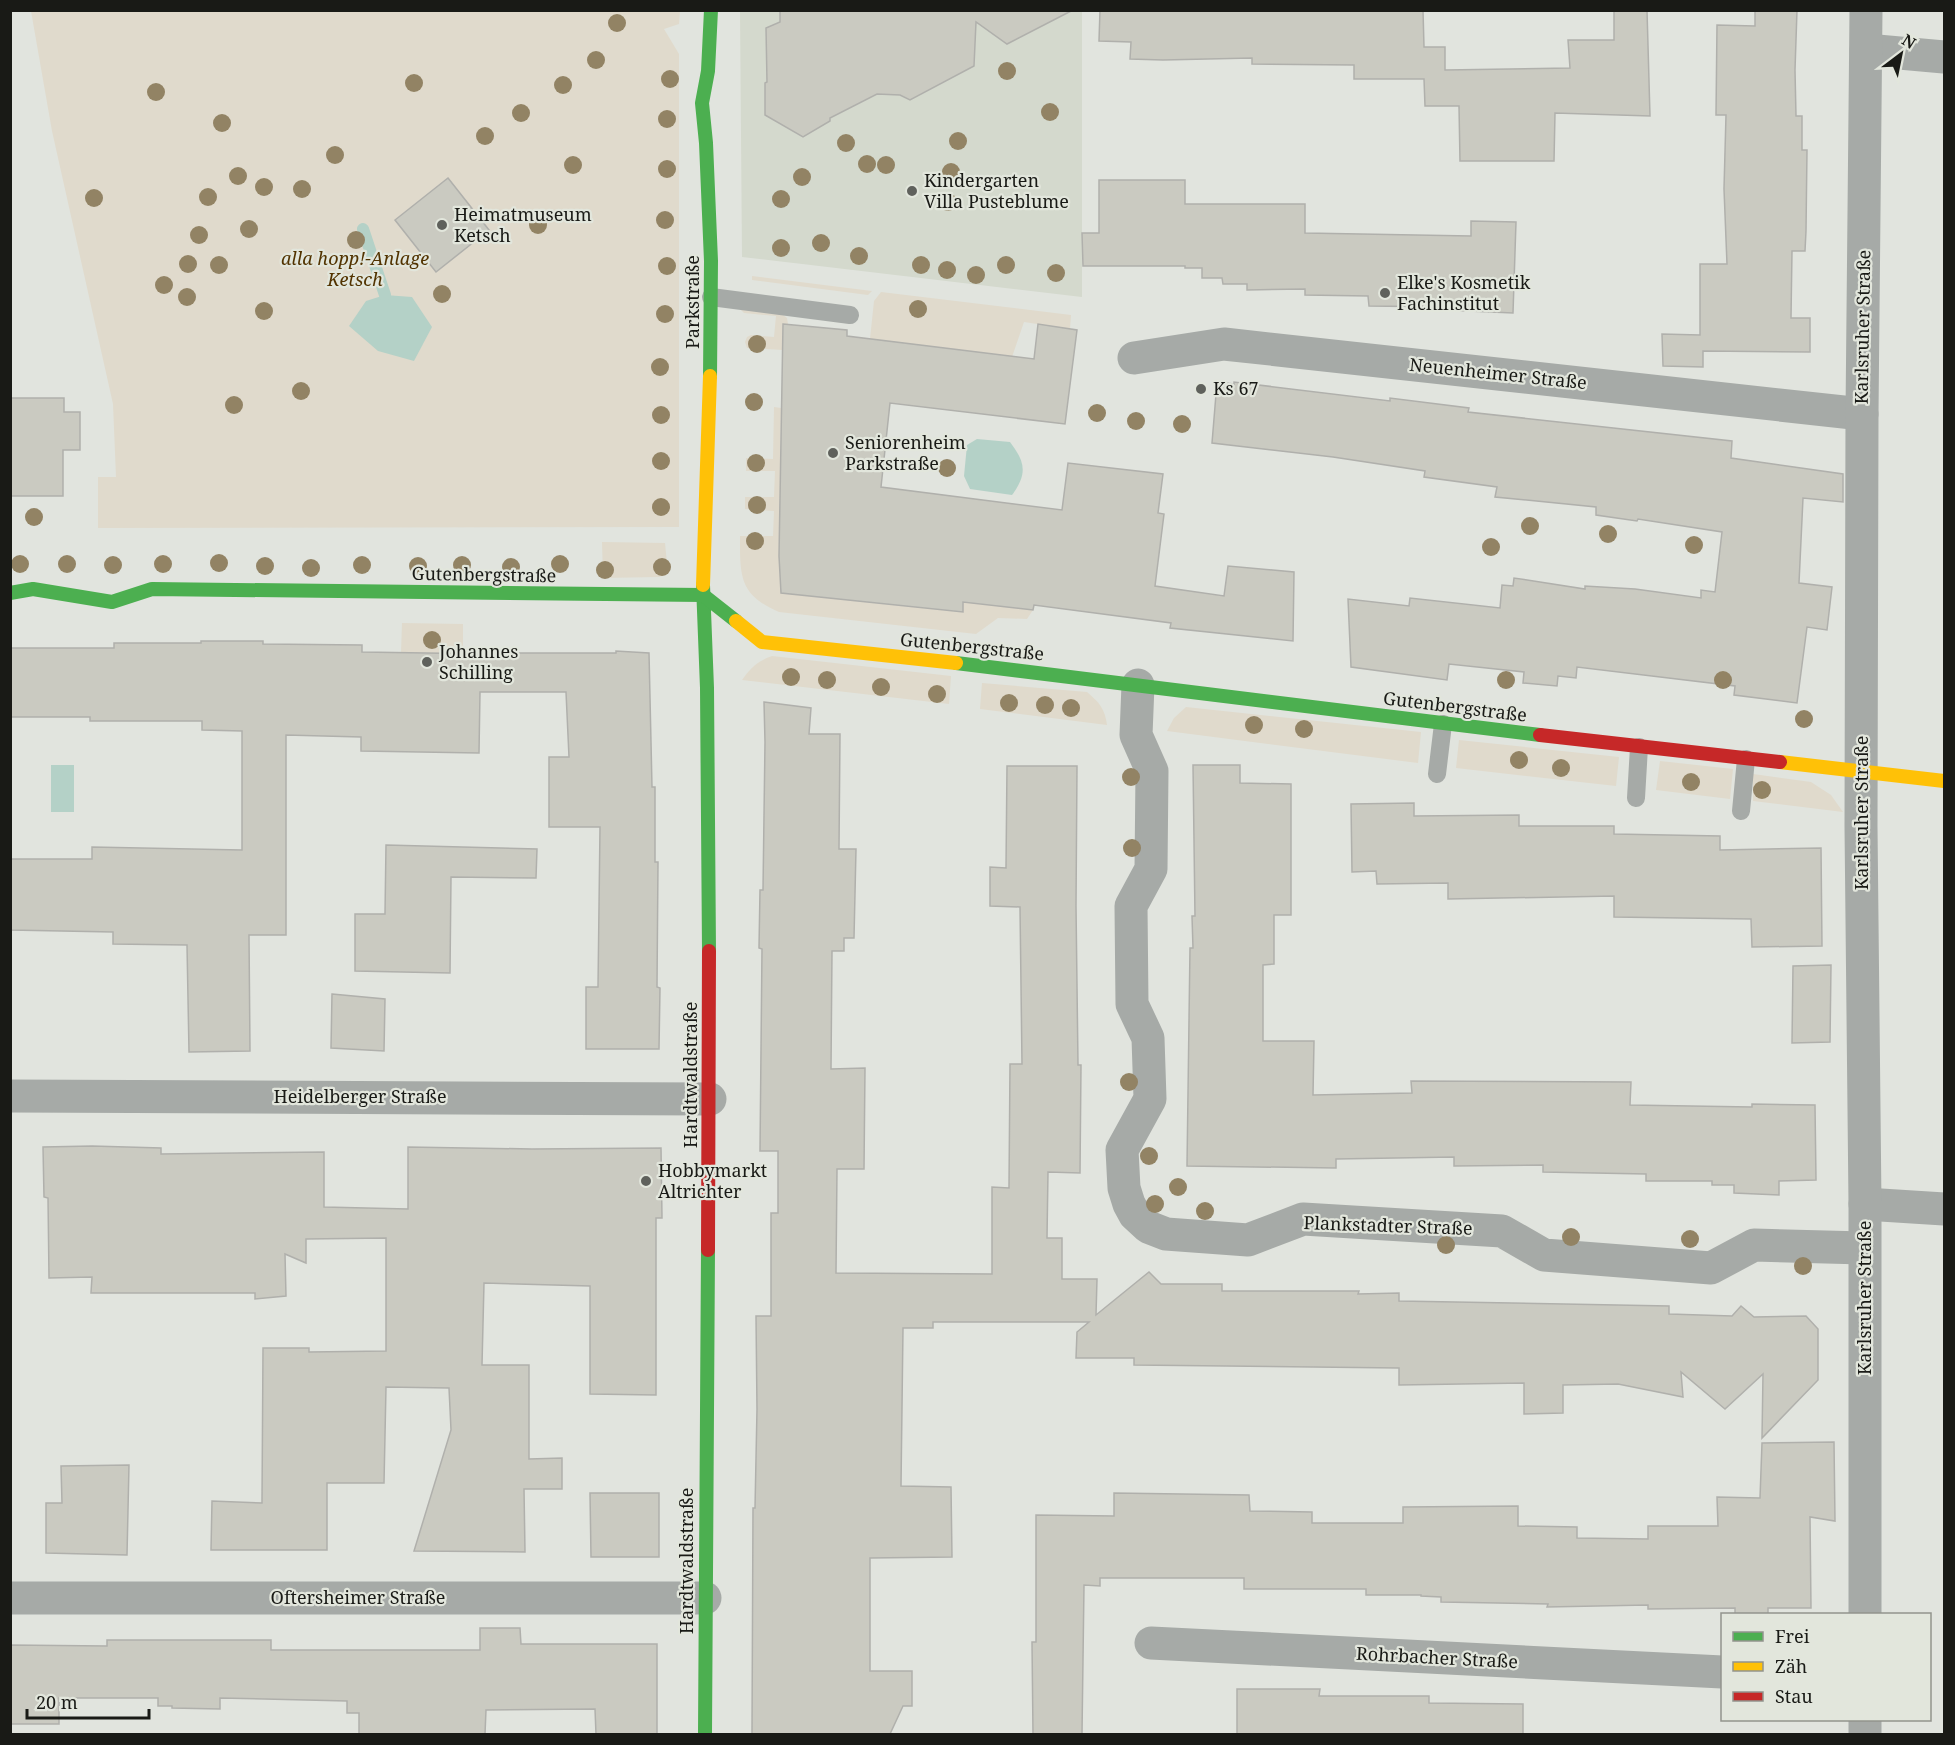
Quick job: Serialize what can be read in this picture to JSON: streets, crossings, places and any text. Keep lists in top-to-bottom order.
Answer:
{
  "streets": {
    "street": [
      "Parkstraße",
      "Karlsruher Straße",
      "Neuenheimer Straße",
      "Gutenbergstraße",
      "Hardtwaldstraße",
      "Heidelberger Straße",
      "Plankstadter Straße",
      "Oftersheimer Straße",
      "Rohrbacher Straße"
    ]
  },
  "crossings": [
    ["Parkstraße", "Gutenbergstraße"],
    ["Parkstraße", "Hardtwaldstraße"],
    ["Karlsruher Straße", "Neuenheimer Straße"],
    ["Karlsruher Straße", "Gutenbergstraße"],
    ["Karlsruher Straße", "Plankstadter Straße"],
    ["Gutenbergstraße", "Hardtwaldstraße"],
    ["Gutenbergstraße", "Plankstadter Straße"],
    ["Hardtwaldstraße", "Heidelberger Straße"],
    ["Hardtwaldstraße", "Oftersheimer Straße"]
  ],
  "parks": ["alla hopp!-Anlage Ketsch"],
  "places": [
    "Kindergarten Villa Pusteblume",
    "Heimatmuseum Ketsch",
    "Elke's Kosmetik Fachinstitut",
    "Ks 67",
    "Seniorenheim Parkstraße",
    "Johannes Schilling",
    "Hobbymarkt Altrichter"
  ],
  "legend": ["Frei", "Zäh", "Stau"],
  "scale_bar": "20 m",
  "north": "top right"
}
